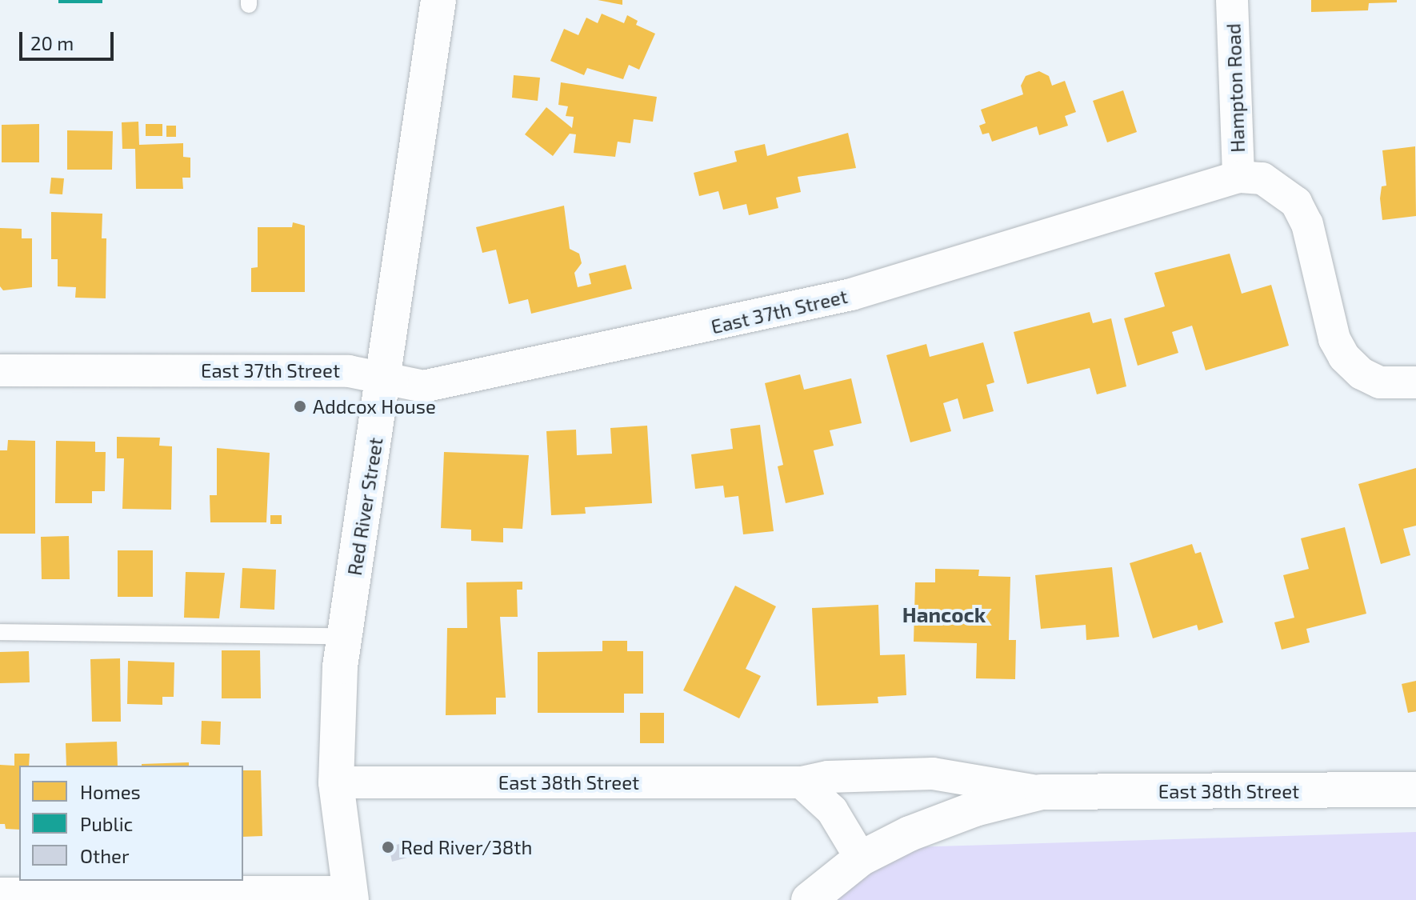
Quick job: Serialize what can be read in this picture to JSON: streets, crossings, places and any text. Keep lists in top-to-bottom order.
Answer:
{
  "streets": {
    "main road": ["Red River Street", "East 38th Street"],
    "street": ["Hampton Road", "East 37th Street"]
  },
  "crossings": [
    ["Hampton Road", "East 37th Street"],
    ["East 37th Street", "Red River Street"],
    ["Red River Street", "East 38th Street"]
  ],
  "districts": ["Hancock"],
  "places": ["Addcox House", "Red River/38th"],
  "legend": ["Homes", "Public", "Other"],
  "scale_bar": "20 m"
}
